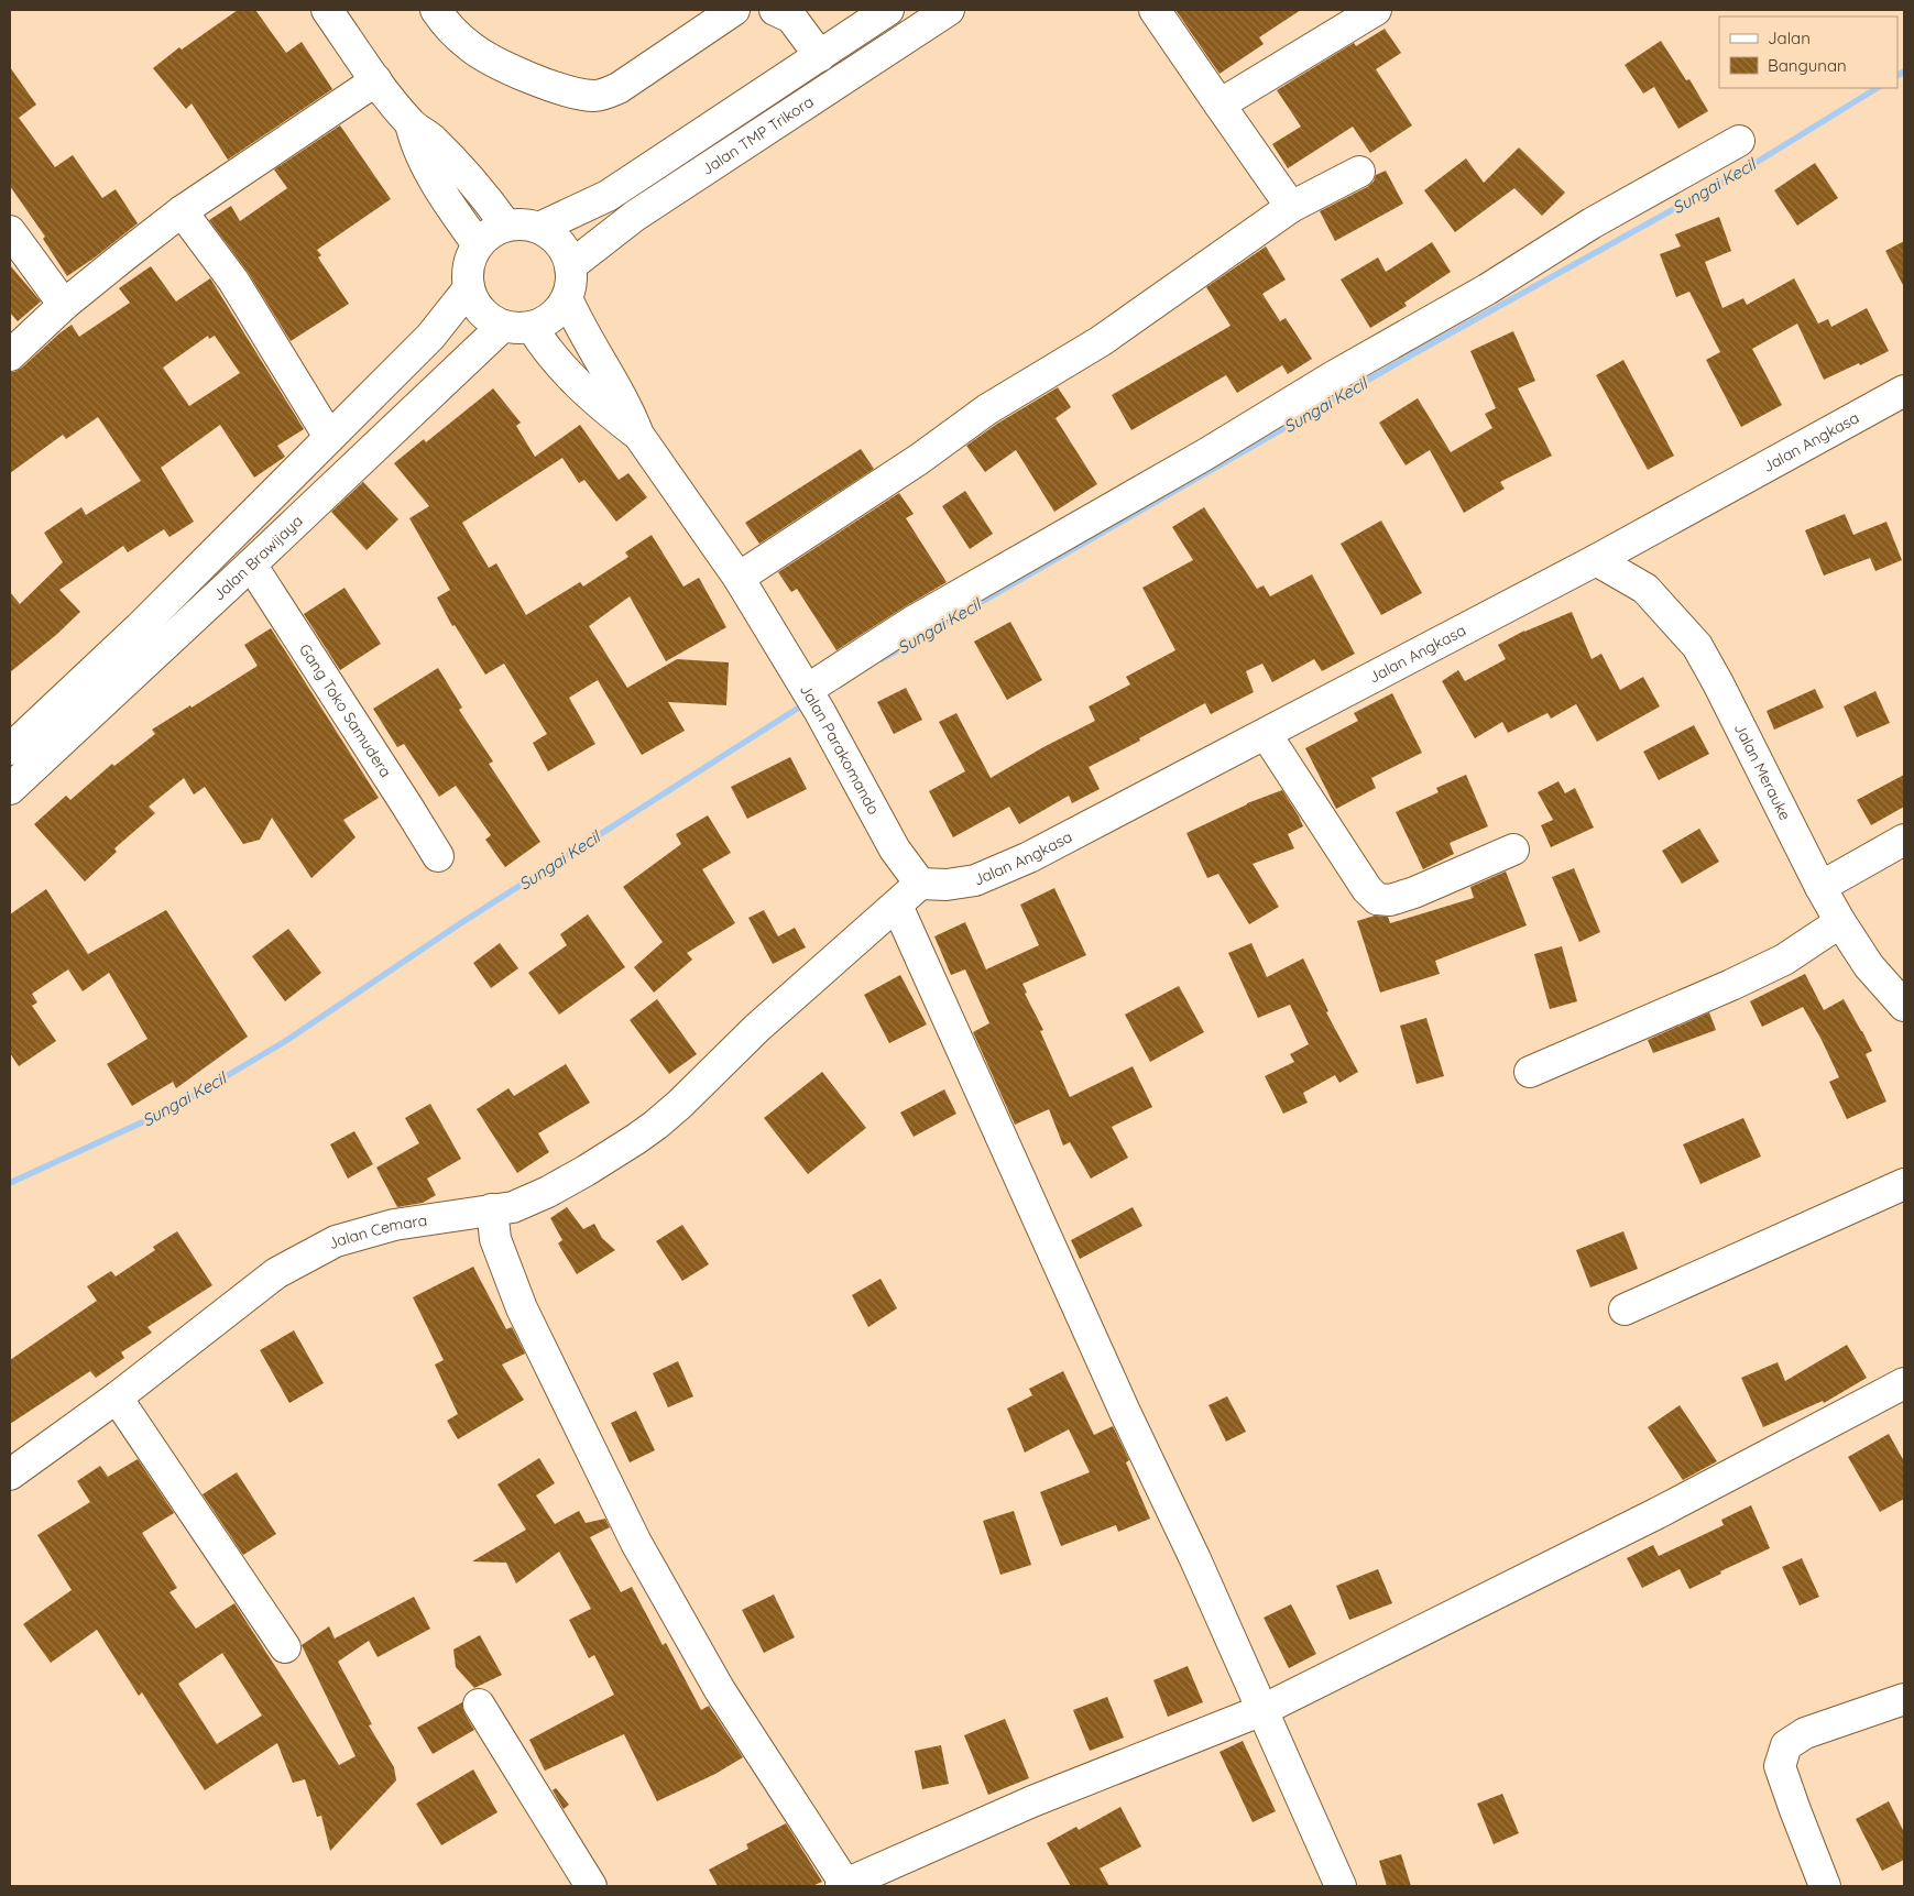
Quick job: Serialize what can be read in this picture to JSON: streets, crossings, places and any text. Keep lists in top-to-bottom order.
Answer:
{
  "streets": {
    "main road": [
      "Jalan TMP Trikora",
      "Jalan Angkasa",
      "Jalan Brawijaya",
      "Gang Toko Samudera",
      "Jalan Parakomando",
      "Jalan Merauke",
      "Jalan Cemara"
    ]
  },
  "crossings": [
    ["Jalan TMP Trikora", "Jalan Brawijaya"],
    ["Jalan TMP Trikora", "Jalan Parakomando"],
    ["Jalan Angkasa", "Jalan Parakomando"],
    ["Jalan Angkasa", "Jalan Merauke"],
    ["Jalan Brawijaya", "Gang Toko Samudera"],
    ["Jalan Brawijaya", "Jalan Parakomando"]
  ],
  "water": ["Sungai Kecil"],
  "legend": ["Jalan", "Bangunan"]
}
